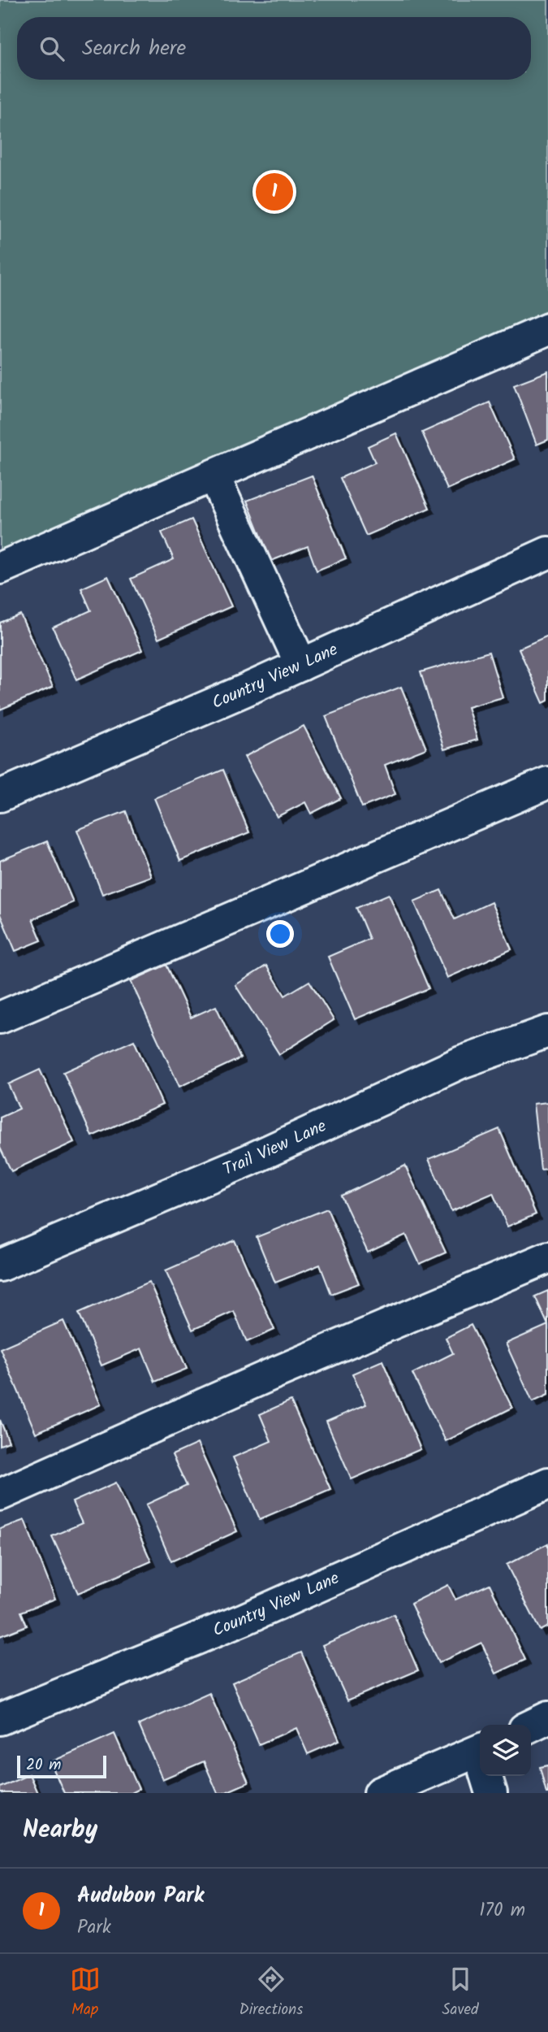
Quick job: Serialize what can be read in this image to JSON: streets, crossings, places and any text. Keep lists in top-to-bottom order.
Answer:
{
  "streets": {
    "street": ["Country View Lane", "Trail View Lane"]
  },
  "scale_bar": "20 m",
  "page": {
    "search": "Search here",
    "pins": "1",
    "scale": "20 m",
    "heading": "Nearby",
    "list": [
      {
        "mark": "1",
        "name": "Audubon Park",
        "note": "Park",
        "value": "170 m"
      }
    ],
    "nav": ["Map", "Directions", "Saved"]
  }
}
